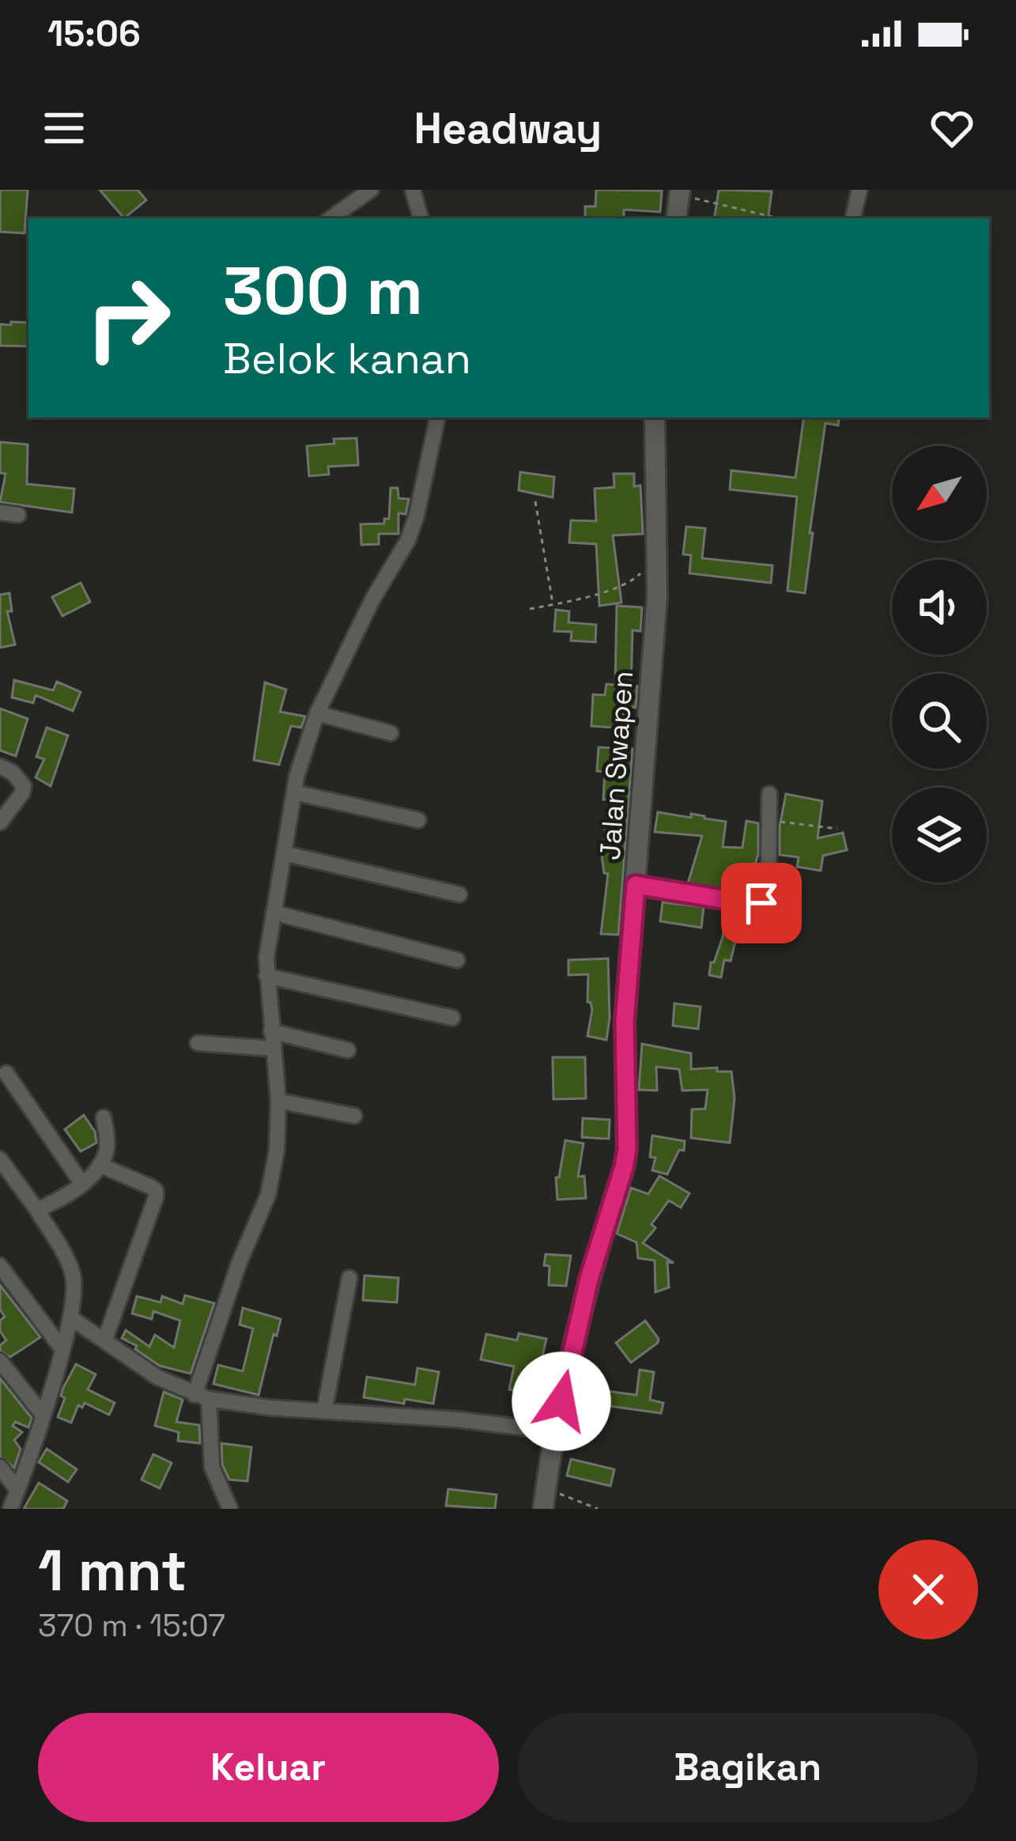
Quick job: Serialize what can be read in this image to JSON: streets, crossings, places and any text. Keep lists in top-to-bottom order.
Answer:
{
  "streets": {
    "main road": ["Jalan Swapen"]
  },
  "north": "bottom left",
  "page": {
    "status": "15:06",
    "header": "Headway",
    "turn": ["300 m", "Belok kanan"],
    "heading": ["1 mnt", "370 m · 15:07"],
    "buttons": ["Keluar", "Bagikan"]
  }
}
